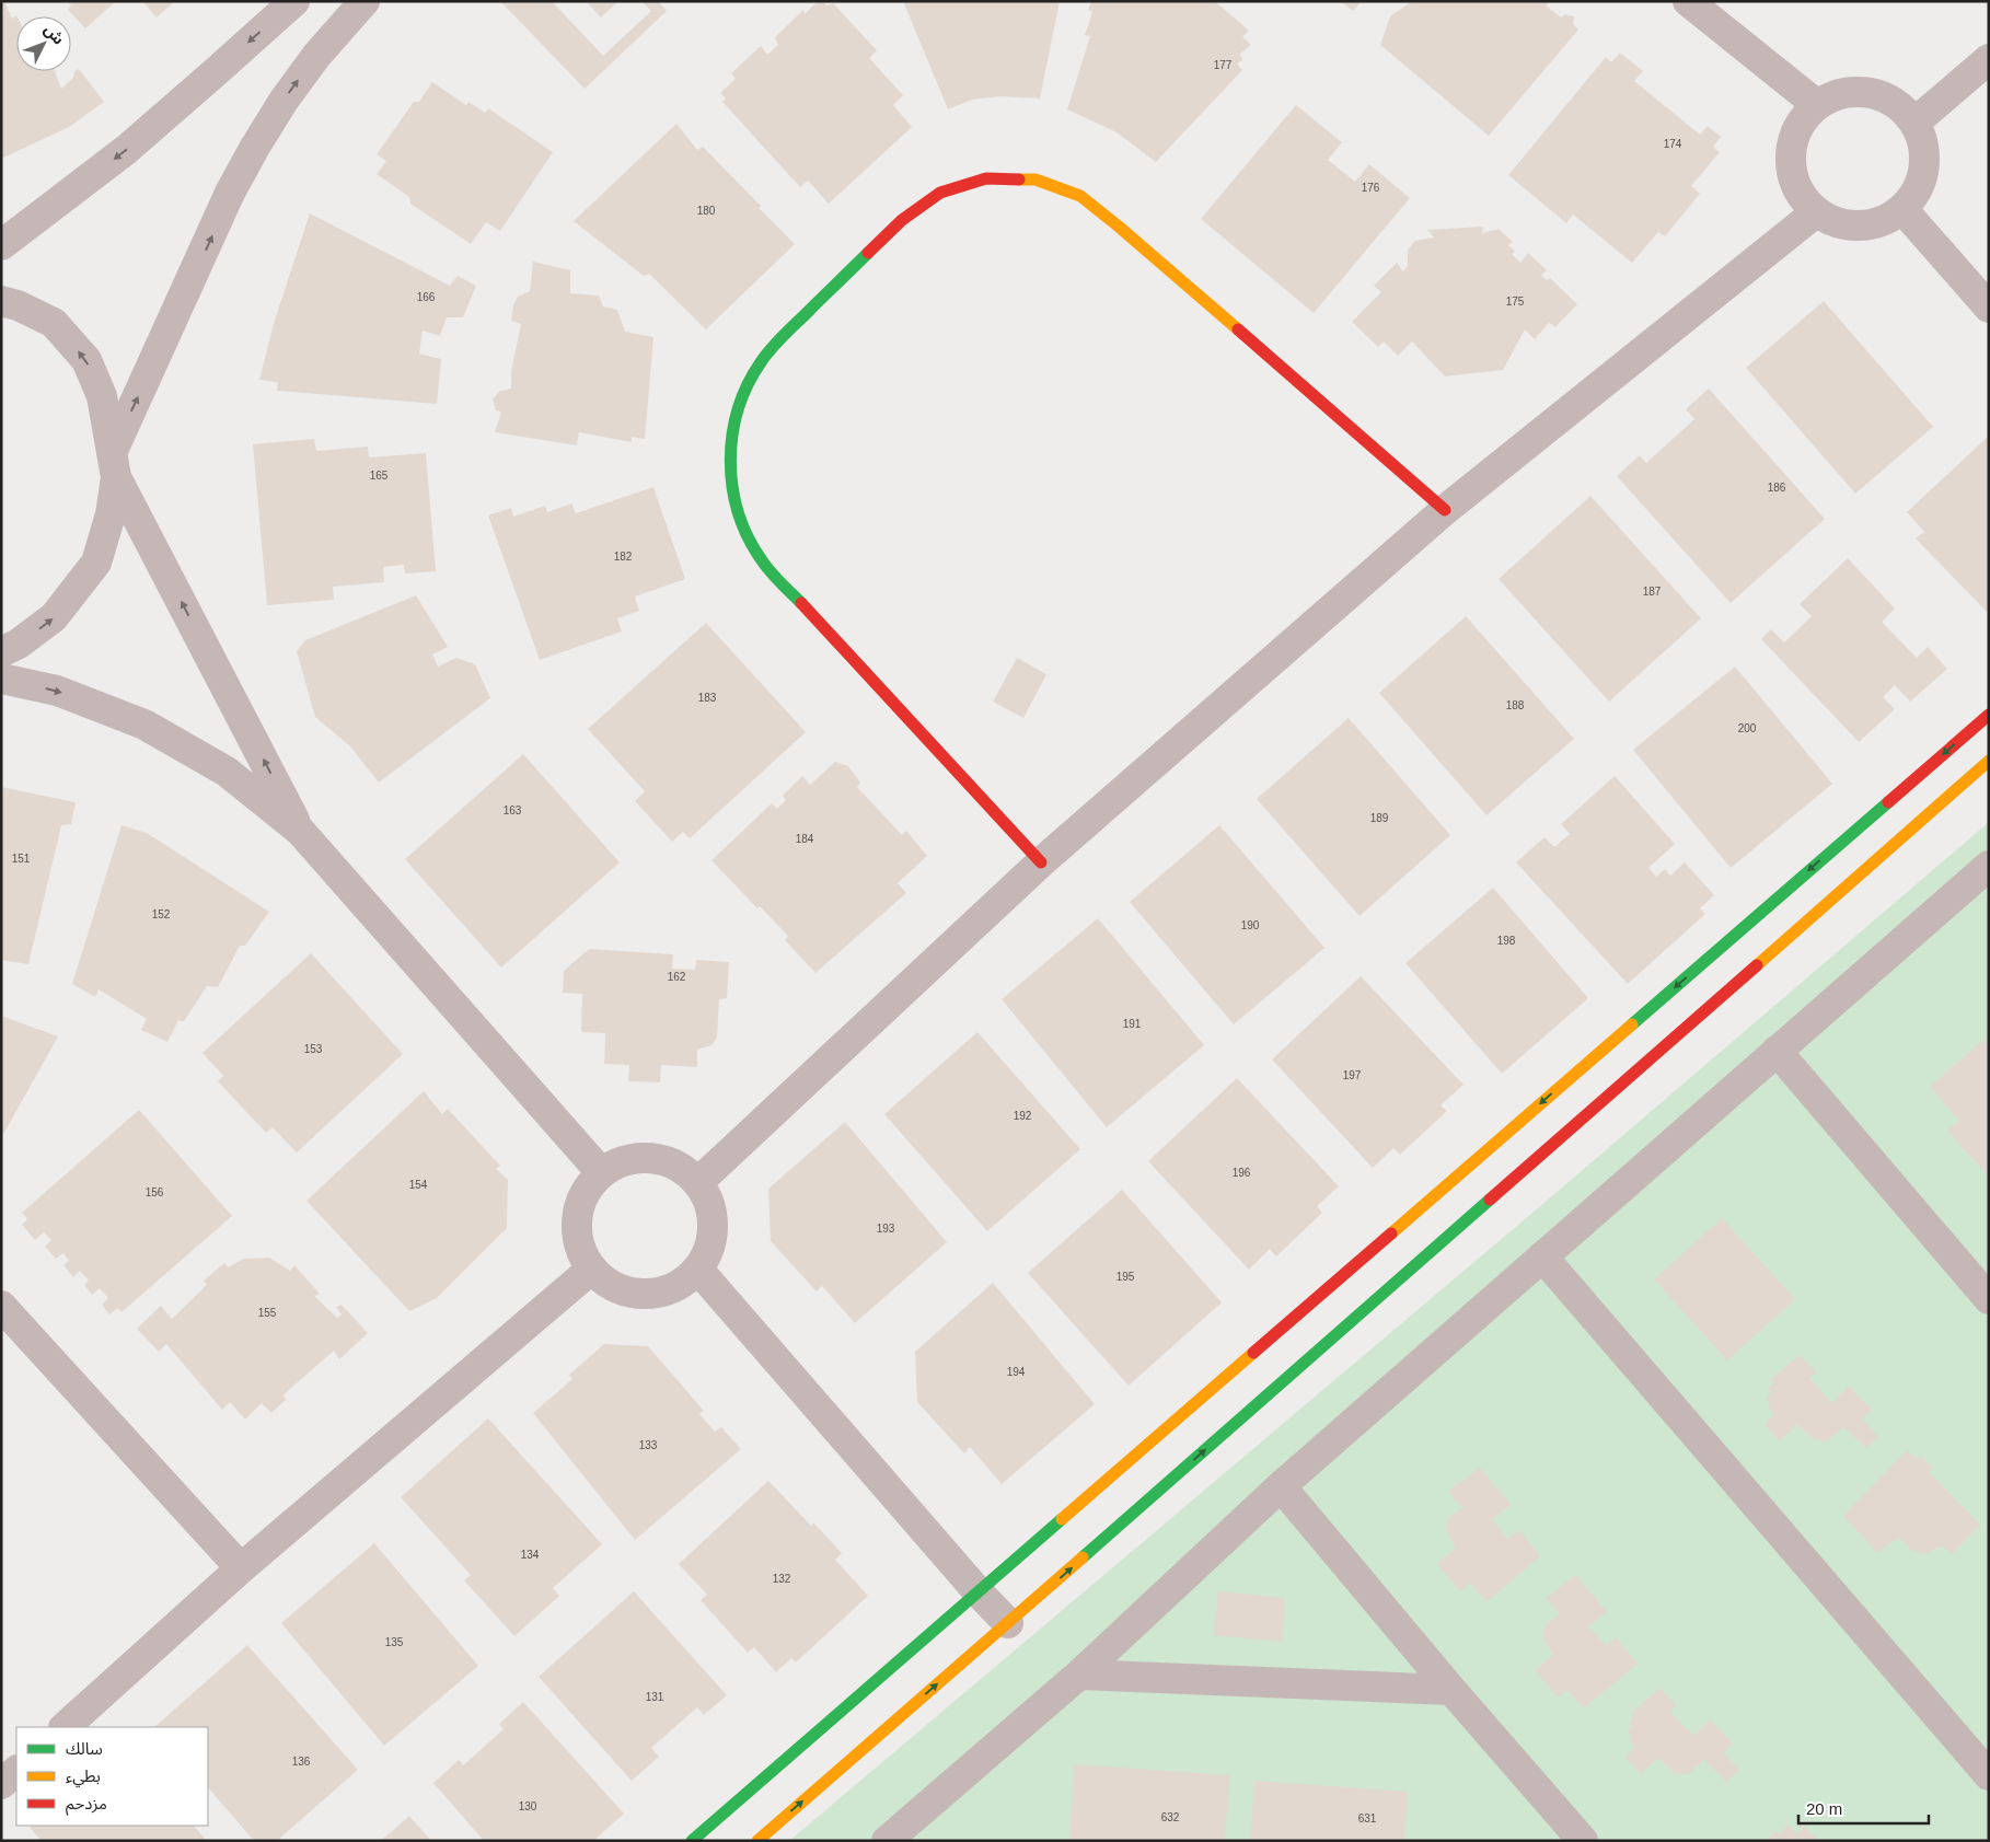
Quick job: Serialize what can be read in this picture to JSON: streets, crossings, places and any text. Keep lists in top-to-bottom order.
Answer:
{
  "house_numbers": [
    "177",
    "174",
    "176",
    "180",
    "166",
    "175",
    "165",
    "186",
    "182",
    "187",
    "183",
    "188",
    "200",
    "163",
    "189",
    "184",
    "151",
    "152",
    "190",
    "198",
    "162",
    "191",
    "153",
    "197",
    "192",
    "196",
    "154",
    "156",
    "193",
    "195",
    "155",
    "194",
    "133",
    "134",
    "132",
    "135",
    "131",
    "136",
    "130",
    "632",
    "631"
  ],
  "legend": ["سالك", "بطيء", "مزدحم"],
  "scale_bar": "20 m",
  "north": "top right"
}
